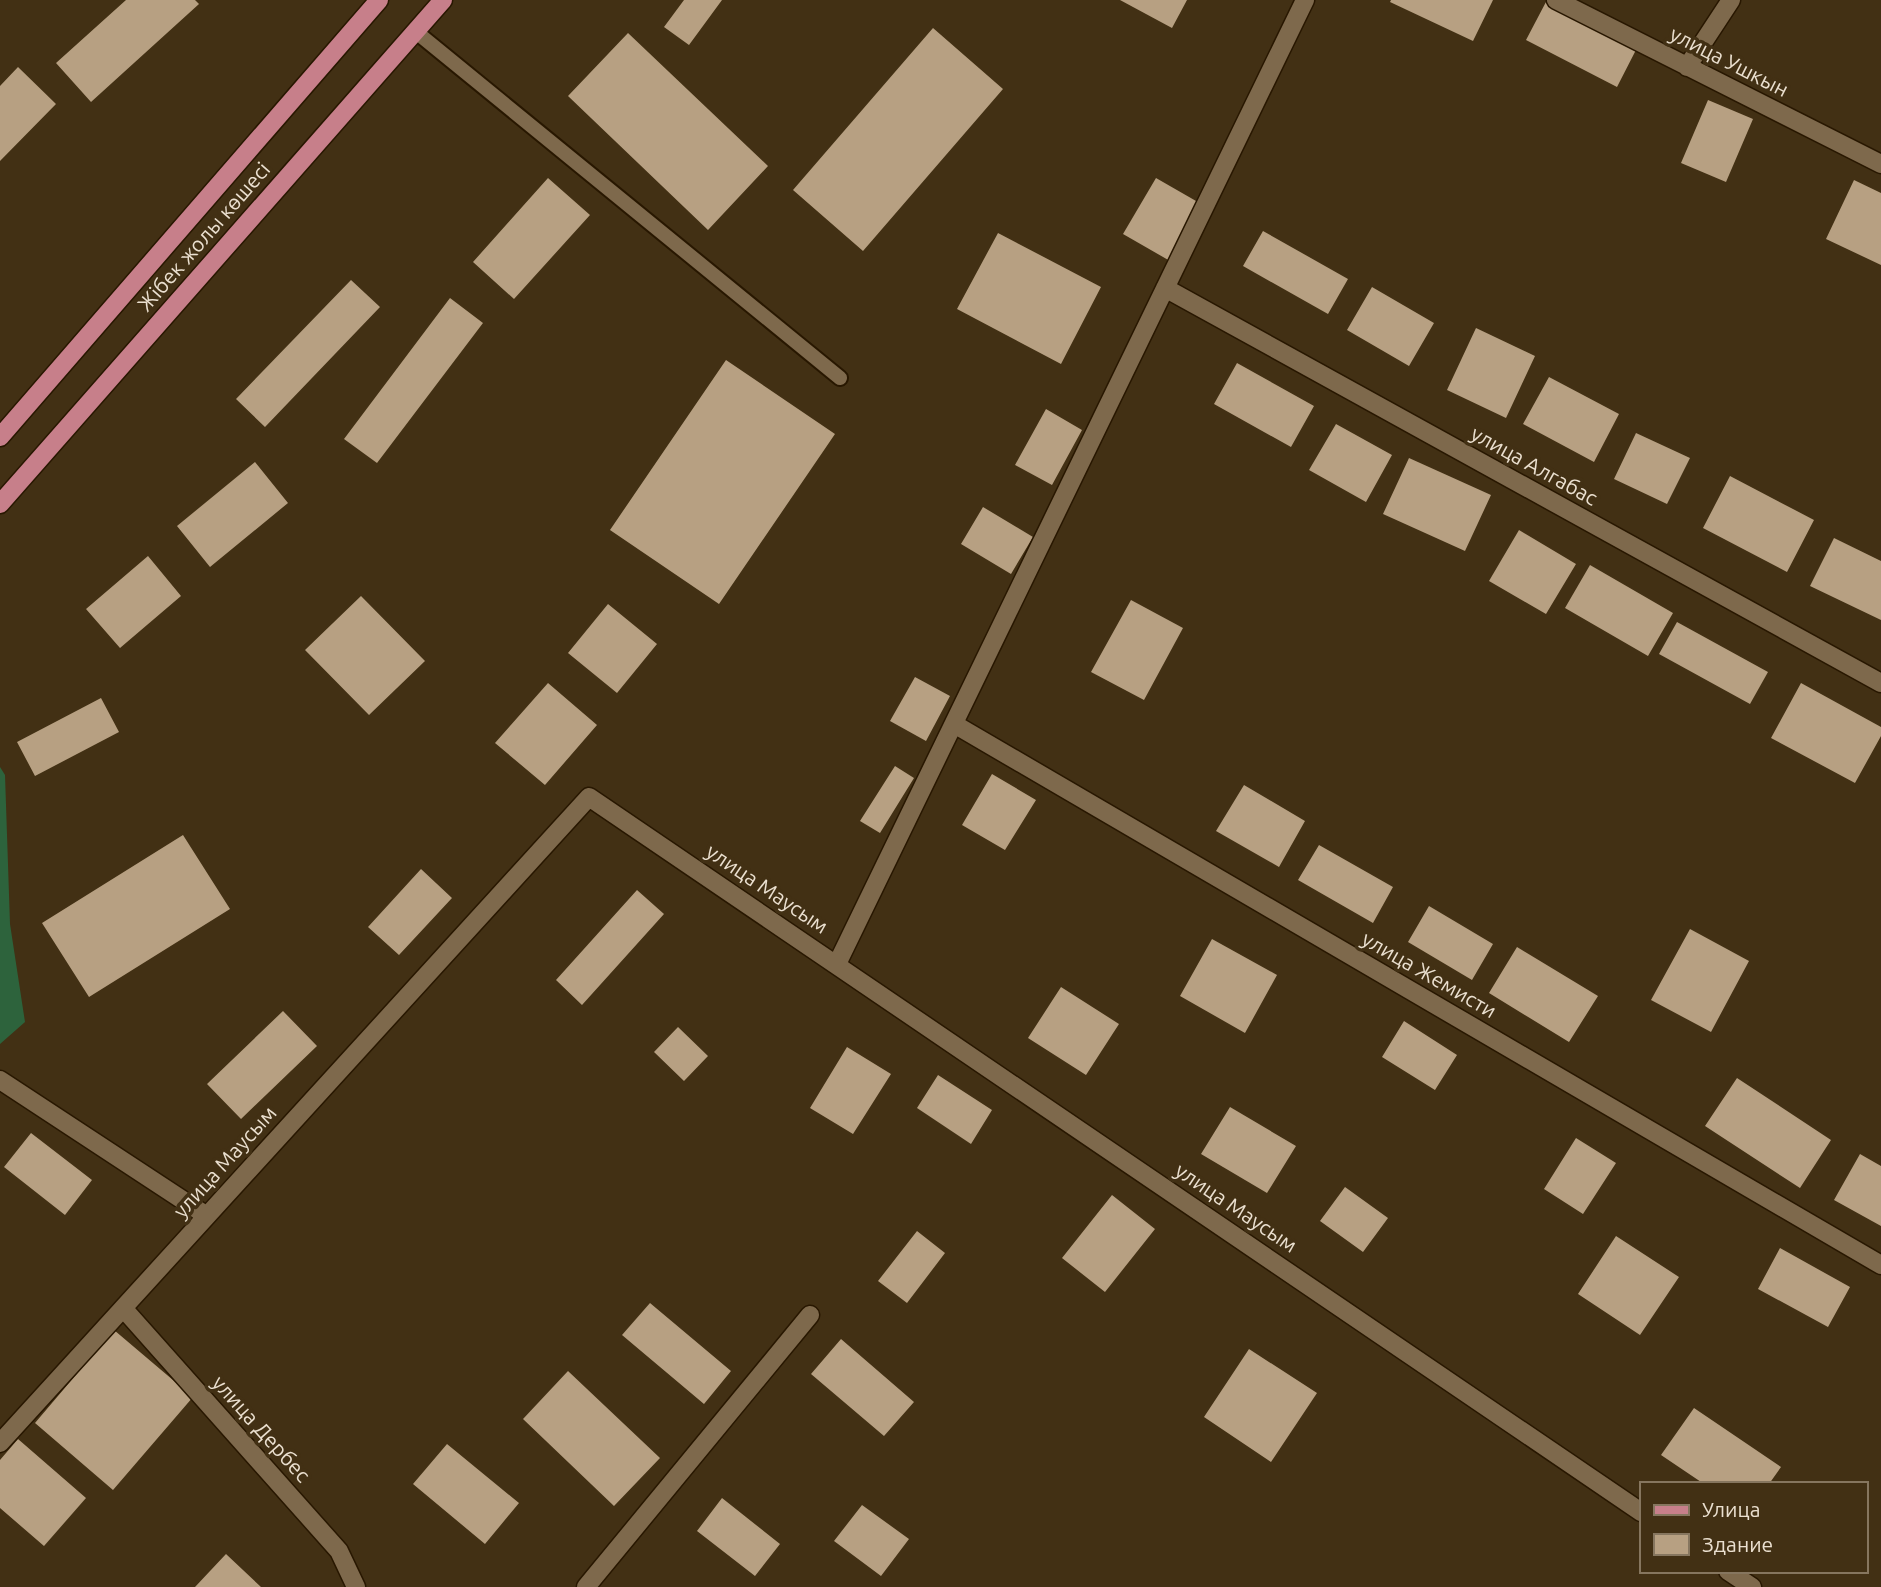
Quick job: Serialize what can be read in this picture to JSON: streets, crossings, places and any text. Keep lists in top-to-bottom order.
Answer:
{
  "streets": {
    "main road": ["Жібек жолы көшесі"],
    "street": [
      "улица Ушкын",
      "улица Алгабас",
      "улица Маусым",
      "улица Жемисти",
      "улица Дербес"
    ]
  },
  "crossings": [
    ["улица Маусым", "улица Дербес"]
  ],
  "legend": ["Улица", "Здание"]
}
